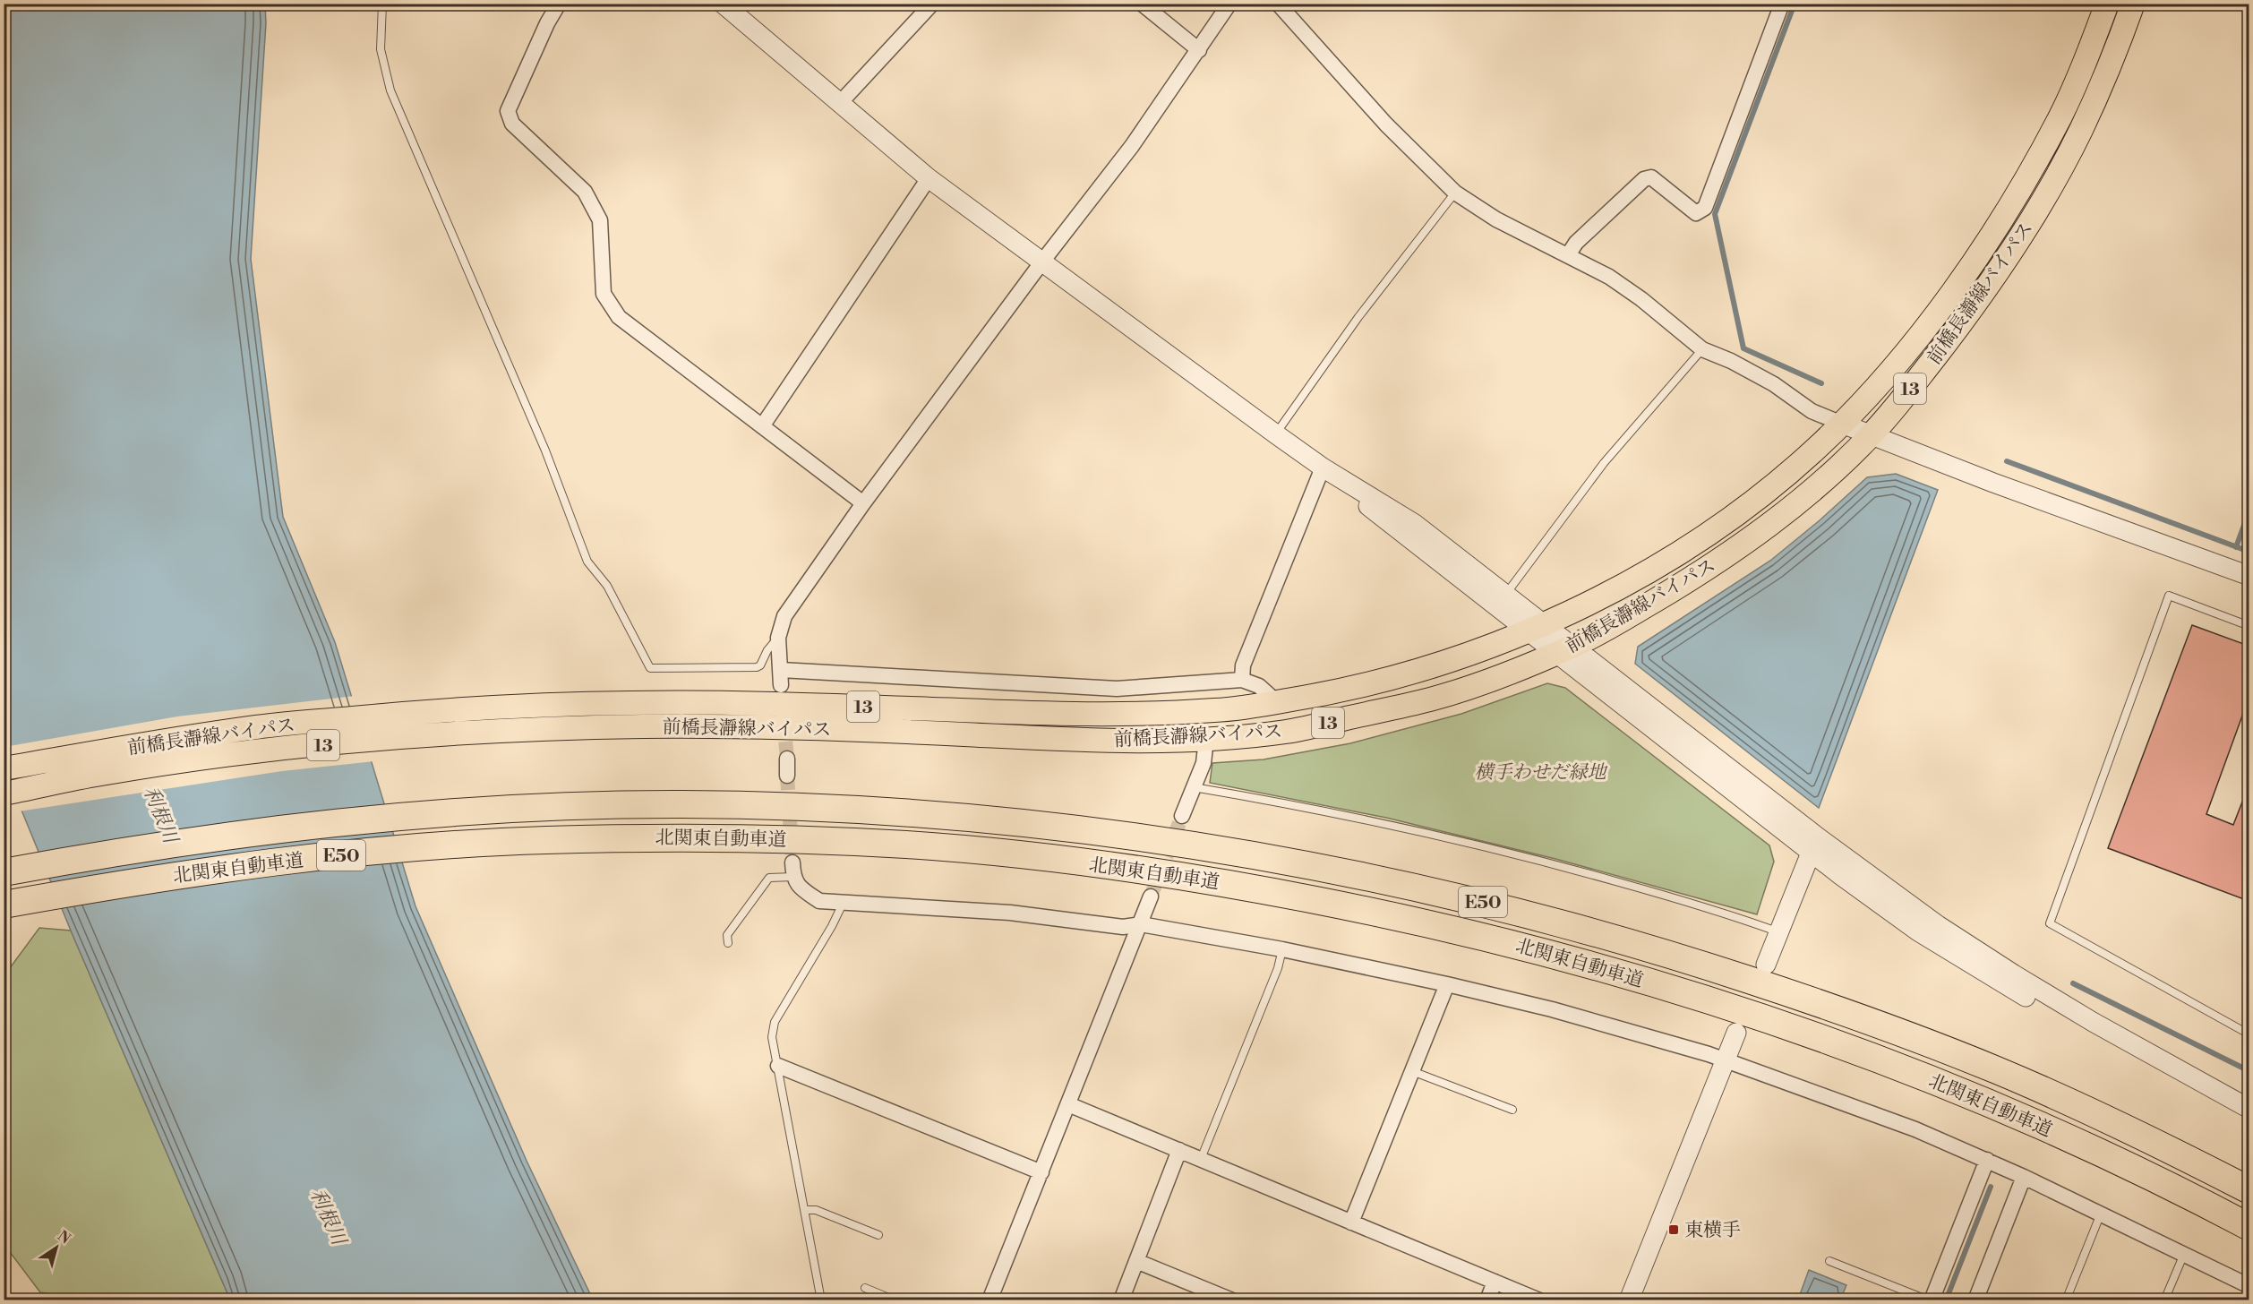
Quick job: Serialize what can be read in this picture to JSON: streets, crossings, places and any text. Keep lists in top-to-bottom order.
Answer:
{
  "streets": {
    "highway": ["北関東自動車道", "E50"],
    "main road": ["前橋長瀞線バイパス", "13"]
  },
  "water": ["利根川"],
  "parks": ["横手わせだ緑地"],
  "places": {
    "transit": ["東横手"]
  },
  "north": "top right"
}
